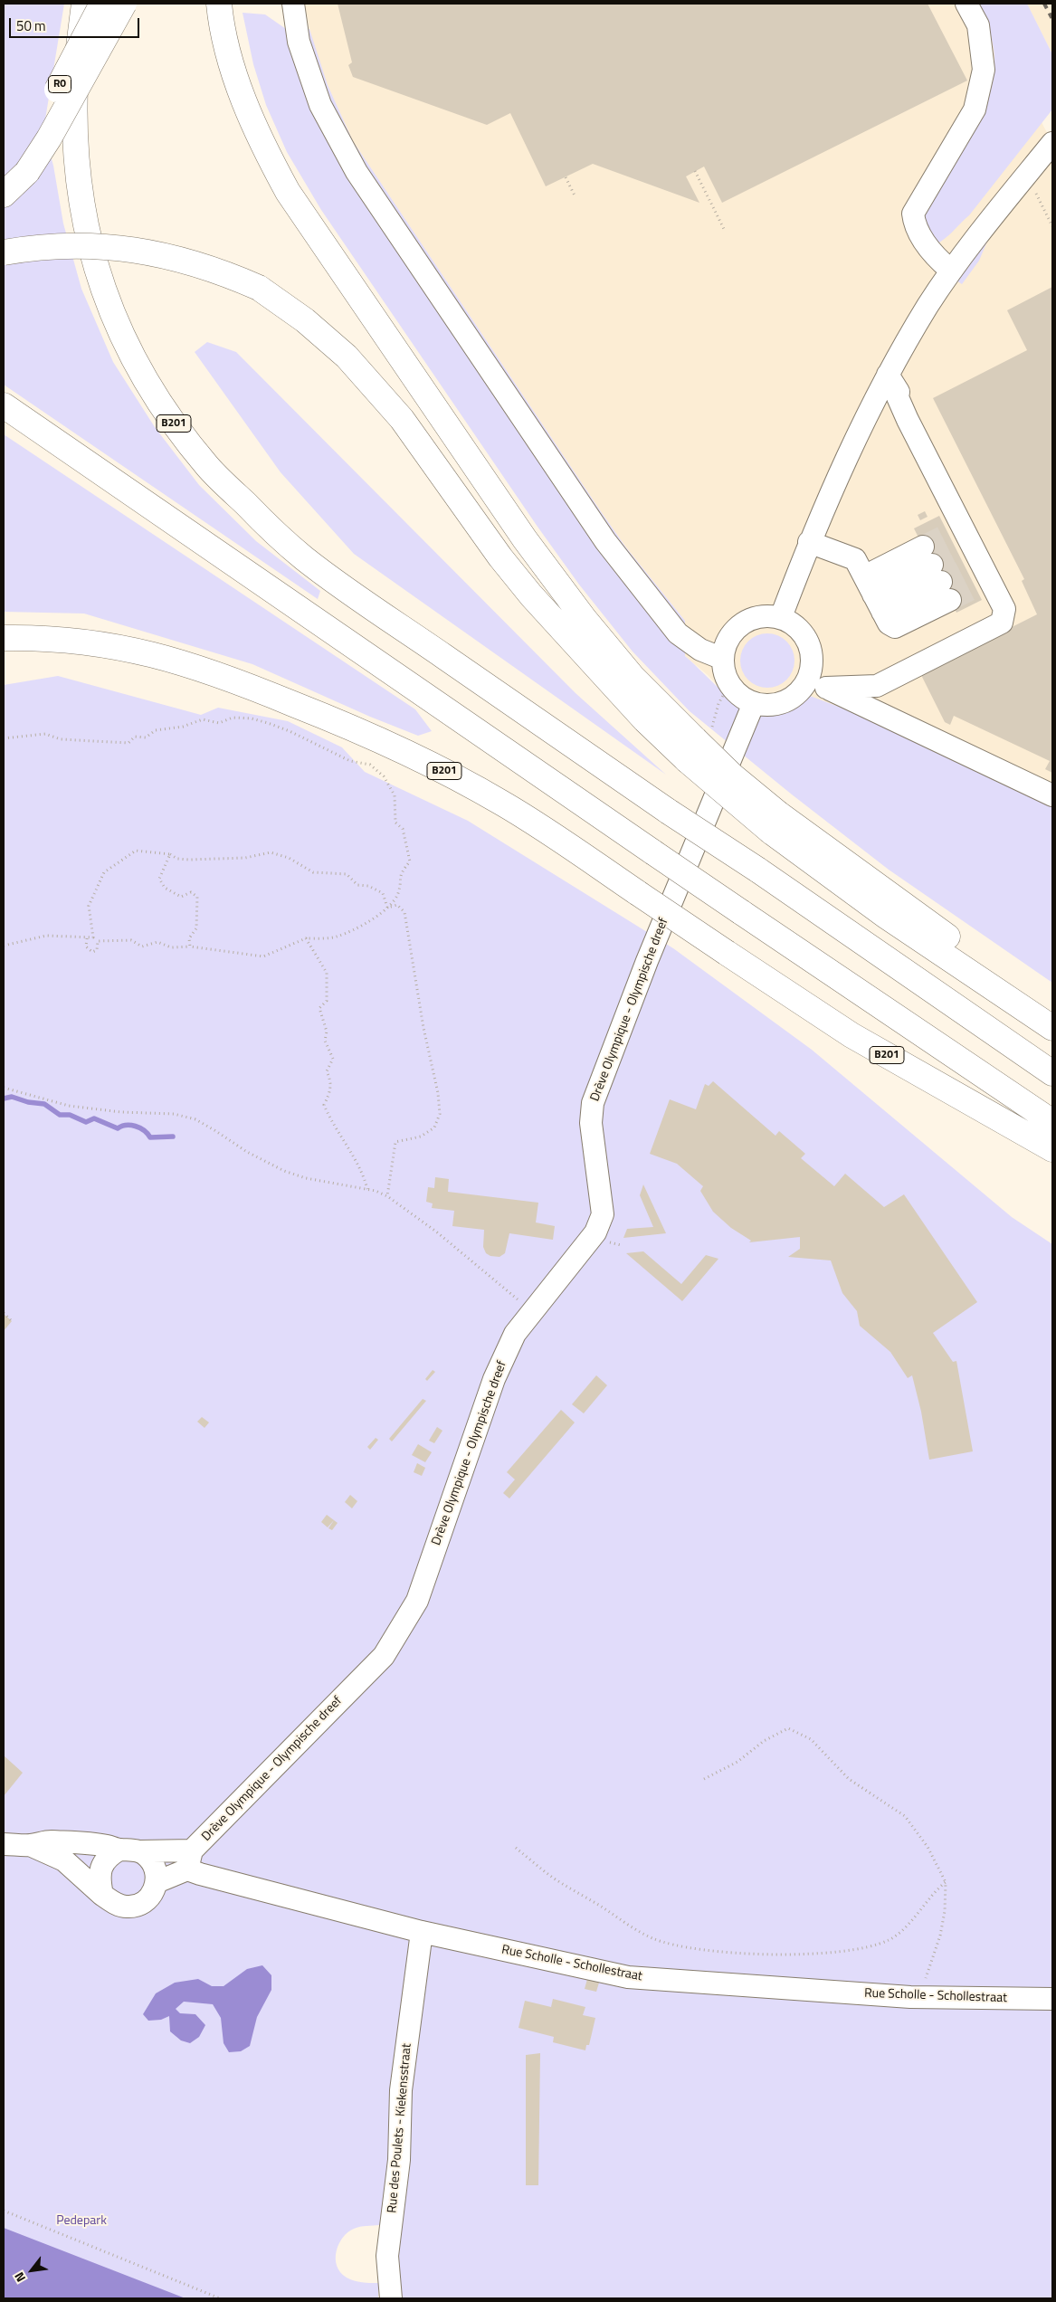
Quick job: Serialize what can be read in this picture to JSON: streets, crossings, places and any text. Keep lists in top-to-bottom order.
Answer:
{
  "streets": {
    "highway": ["R0", "B201"],
    "street": ["Drève Olympique - Olympische dreef", "Rue Scholle - Schollestraat", "Rue des Poulets - Kiekensstraat"]
  },
  "crossings": [
    ["Drève Olympique - Olympische dreef", "Rue Scholle - Schollestraat"],
    ["Rue Scholle - Schollestraat", "Rue des Poulets - Kiekensstraat"]
  ],
  "parks": ["Pedepark"],
  "scale_bar": "50 m",
  "north": "bottom left"
}
